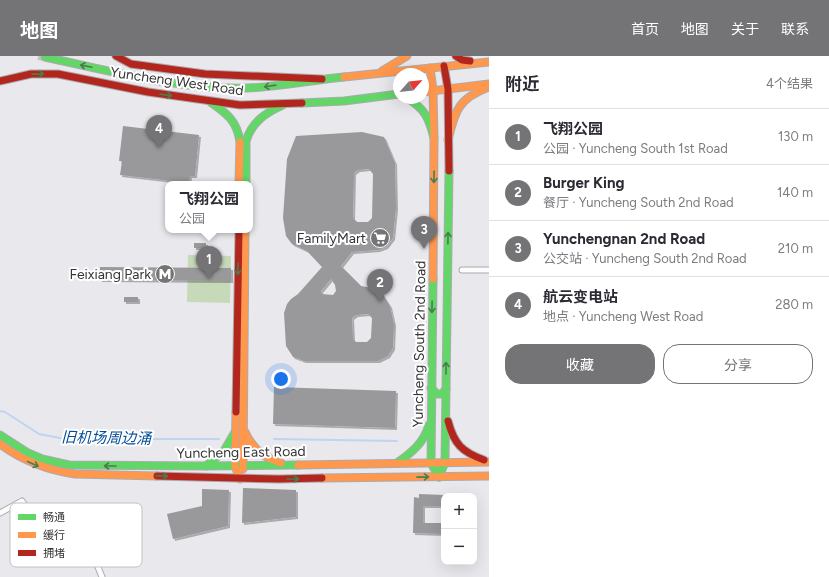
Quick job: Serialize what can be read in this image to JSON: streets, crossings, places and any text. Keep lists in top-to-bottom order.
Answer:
{
  "streets": {
    "main road": ["Yuncheng West Road", "Yuncheng South 2nd Road", "Yuncheng East Road"]
  },
  "crossings": [
    ["Yuncheng South 2nd Road", "Yuncheng East Road"]
  ],
  "water": ["旧机场周边涌"],
  "places": {
    "supermarket": ["FamilyMart"],
    "metro station": ["Feixiang Park"]
  },
  "legend": ["畅通", "缓行", "拥堵"],
  "north": "top right",
  "page": {
    "header": "地图",
    "nav": [
      "首页",
      "地图",
      "关于",
      "联系"
    ],
    "heading": ["附近", "4个结果"],
    "list": [
      {
        "mark": "1",
        "name": "飞翔公园",
        "note": "公园 · Yuncheng South 1st Road",
        "value": "130 m"
      },
      {
        "mark": "2",
        "name": "Burger King",
        "note": "餐厅 · Yuncheng South 2nd Road",
        "value": "140 m"
      },
      {
        "mark": "3",
        "name": "Yunchengnan 2nd Road",
        "note": "公交站 · Yuncheng South 2nd Road",
        "value": "210 m"
      },
      {
        "mark": "4",
        "name": "航云变电站",
        "note": "地点 · Yuncheng West Road",
        "value": "280 m"
      }
    ],
    "pins": [
      "4",
      "3",
      "1",
      "2"
    ],
    "popup": ["飞翔公园", "公园"],
    "buttons": ["收藏", "分享"],
    "map_buttons": ["+", "−"]
  }
}
